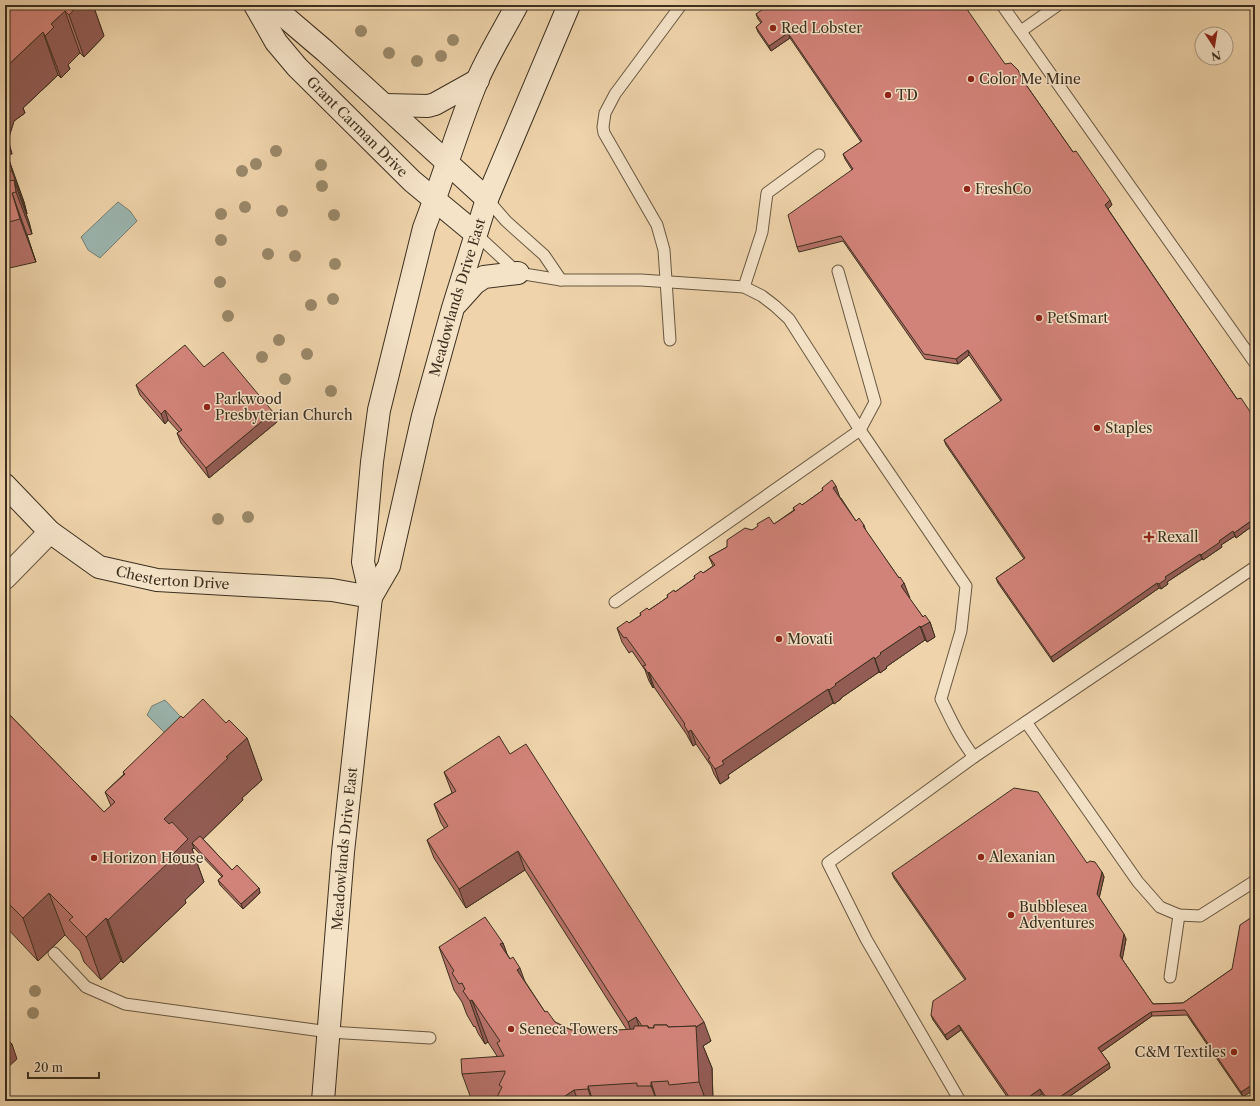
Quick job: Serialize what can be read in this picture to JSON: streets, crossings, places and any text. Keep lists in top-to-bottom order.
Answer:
{
  "streets": {
    "main road": ["Grant Carman Drive", "Meadowlands Drive East", "Chesterton Drive"]
  },
  "crossings": [
    ["Grant Carman Drive", "Meadowlands Drive East"],
    ["Meadowlands Drive East", "Chesterton Drive"]
  ],
  "places": {
    "other": [
      "Red Lobster",
      "Color Me Mine",
      "TD",
      "FreshCo",
      "PetSmart",
      "Parkwood Presbyterian Church",
      "Staples",
      "Movati",
      "Alexanian",
      "Horizon House",
      "Bubblesea Adventures",
      "Seneca Towers",
      "C&M Textiles"
    ],
    "health": ["Rexall"]
  },
  "scale_bar": "20 m",
  "north": "bottom"
}
